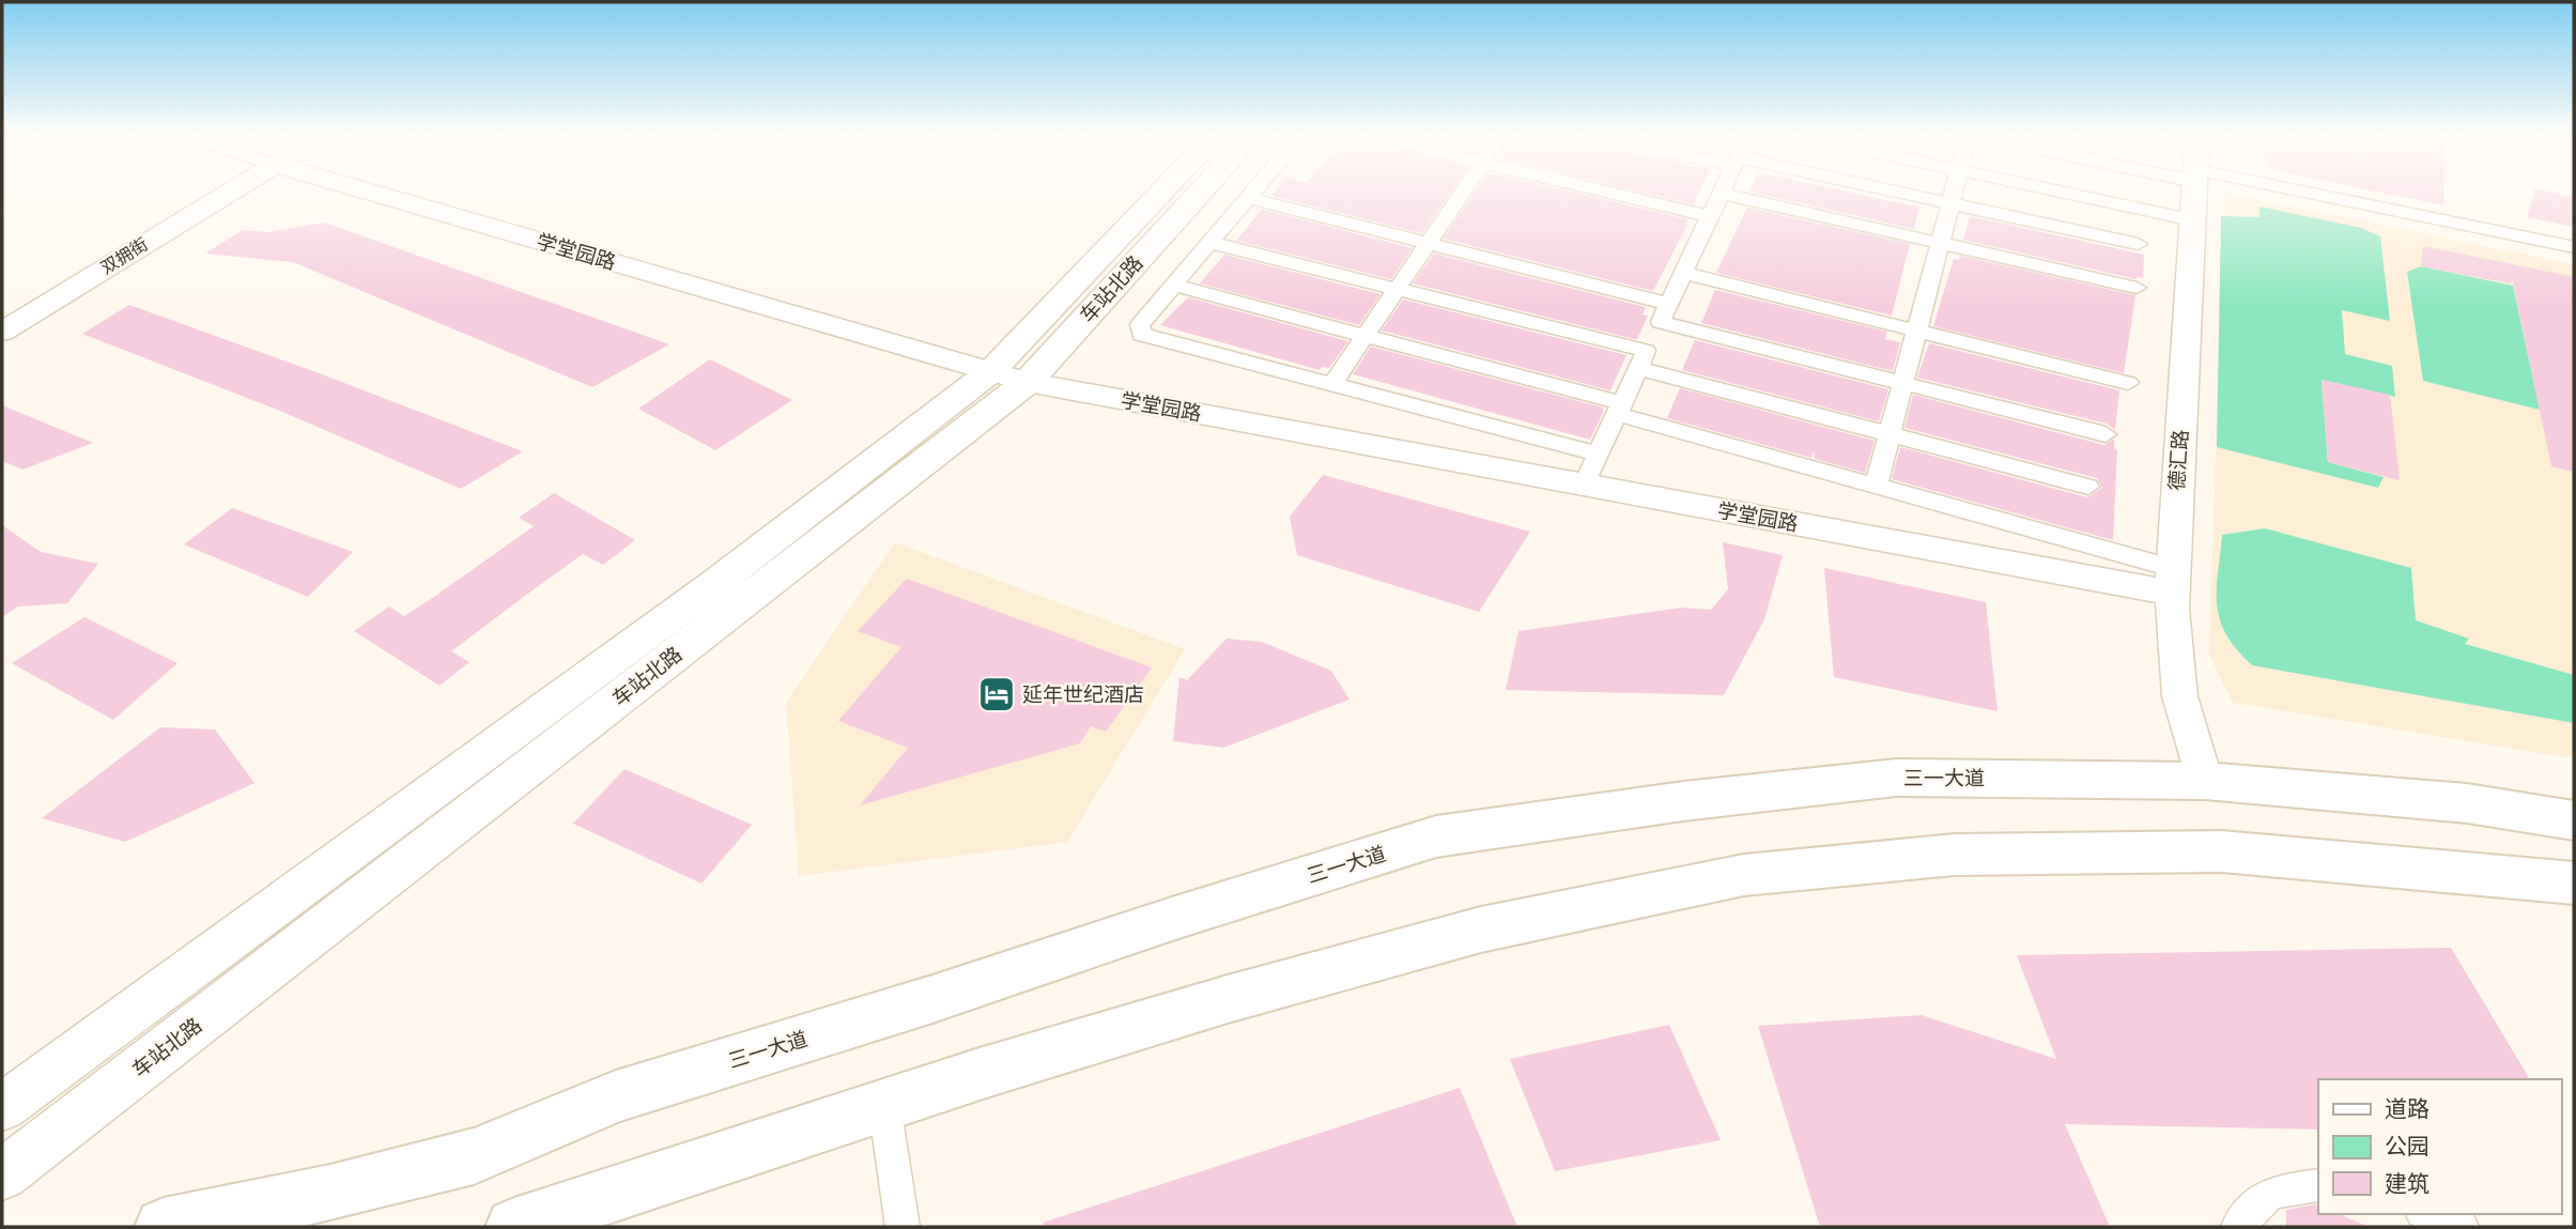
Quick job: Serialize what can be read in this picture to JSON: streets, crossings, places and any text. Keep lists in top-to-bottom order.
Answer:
{
  "streets": {
    "highway": ["三一大道"],
    "main road": ["车站北路"],
    "street": ["学堂园路", "双拥街", "德汇路"]
  },
  "crossings": [
    ["学堂园路", "车站北路"],
    ["学堂园路", "德汇路"],
    ["德汇路", "三一大道"]
  ],
  "places": {
    "hotel": ["延年世纪酒店"]
  },
  "legend": ["道路", "公园", "建筑"]
}
